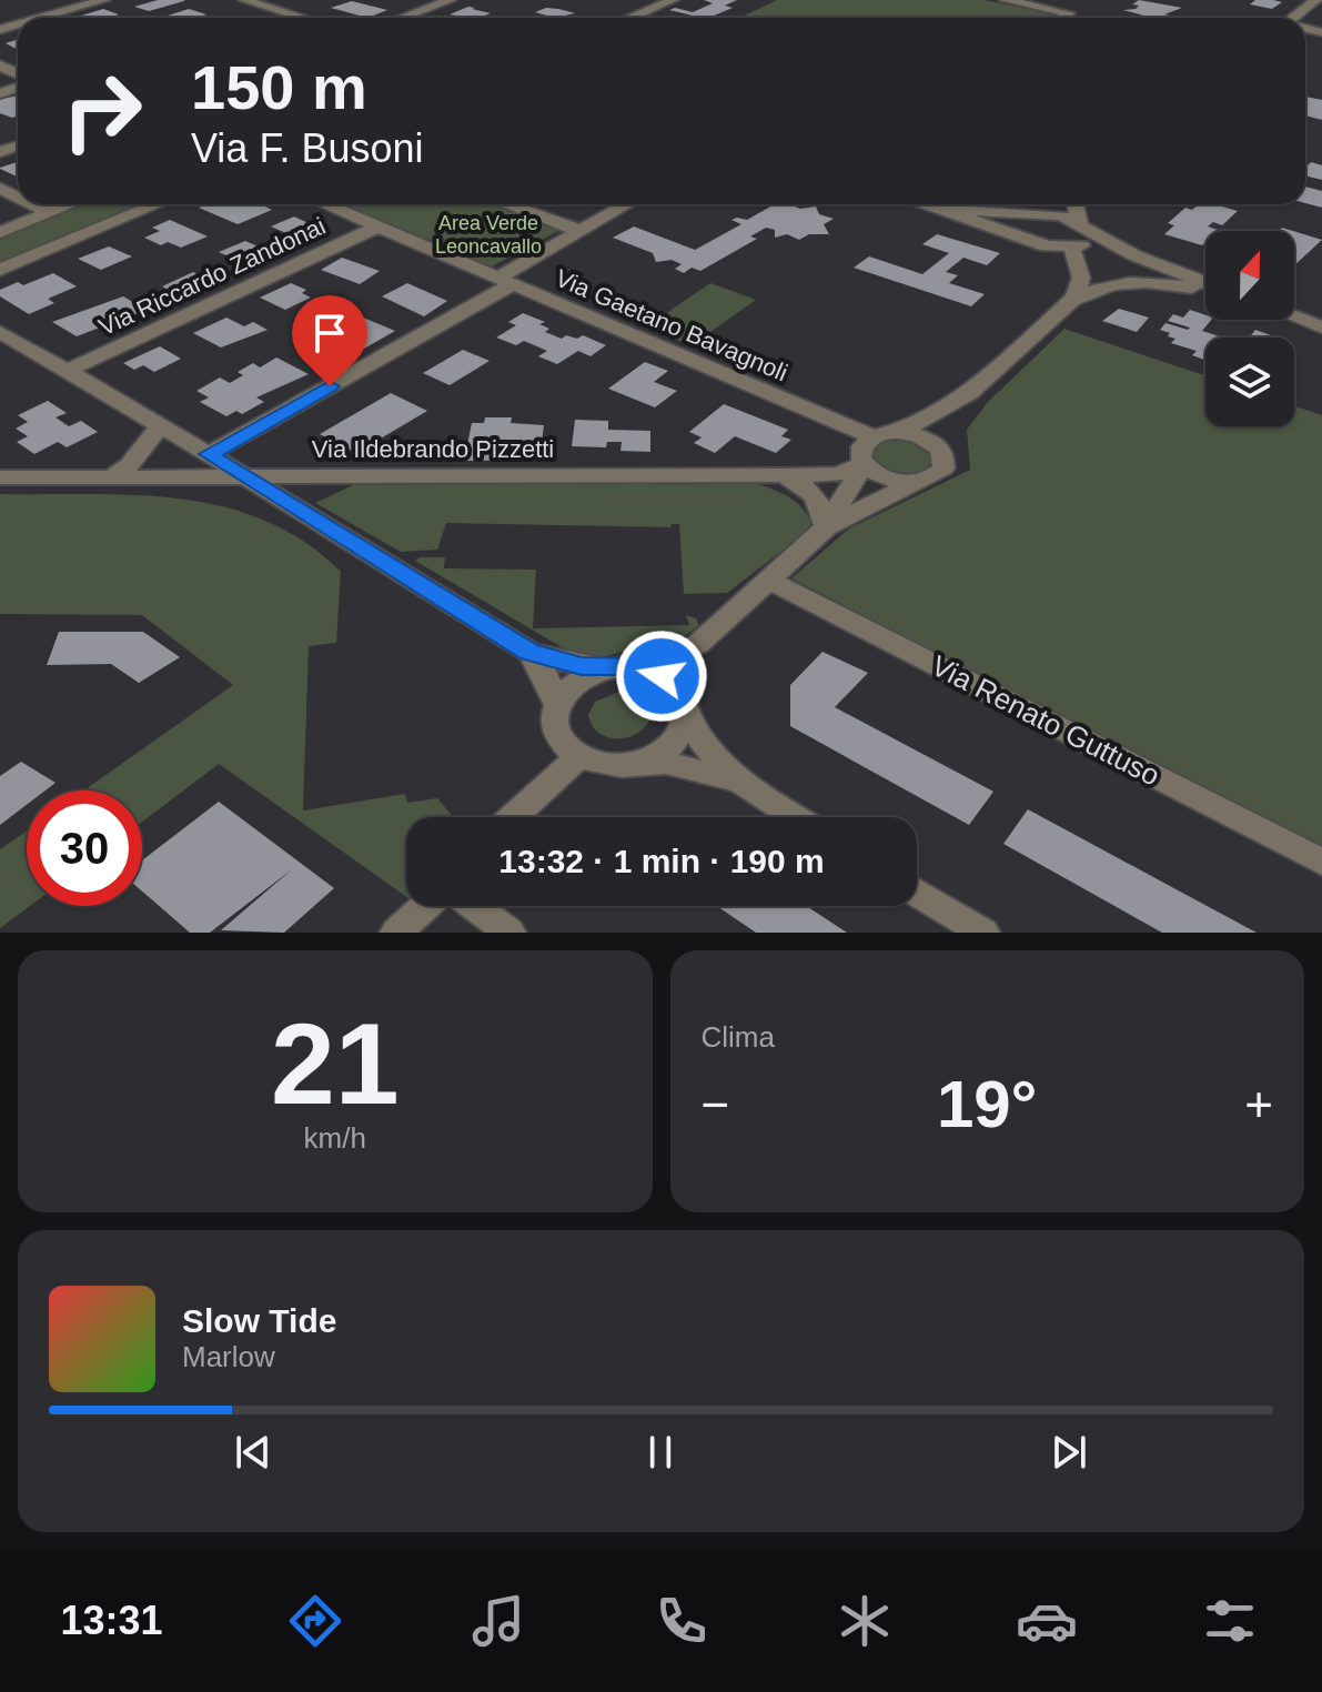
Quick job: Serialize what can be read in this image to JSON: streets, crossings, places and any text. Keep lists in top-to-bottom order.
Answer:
{
  "streets": {
    "street": [
      "Via Riccardo Zandonai",
      "Via Gaetano Bavagnoli",
      "Via Ildebrando Pizzetti",
      "Via Renato Guttuso"
    ]
  },
  "crossings": [
    ["Via Riccardo Zandonai", "Via Gaetano Bavagnoli"],
    ["Via Gaetano Bavagnoli", "Via Ildebrando Pizzetti"]
  ],
  "parks": ["Area Verde Leoncavallo"],
  "north": "top",
  "page": {
    "turn": ["150 m", "Via F. Busoni"],
    "limit": "30",
    "trip": "13:32 · 1 min · 190 m",
    "tile": [
      ["21", "km/h"],
      "Clima"
    ],
    "heat": ["−", "19°", "+"],
    "song": ["Slow Tide", "Marlow"],
    "tabs": "13:31"
  }
}
